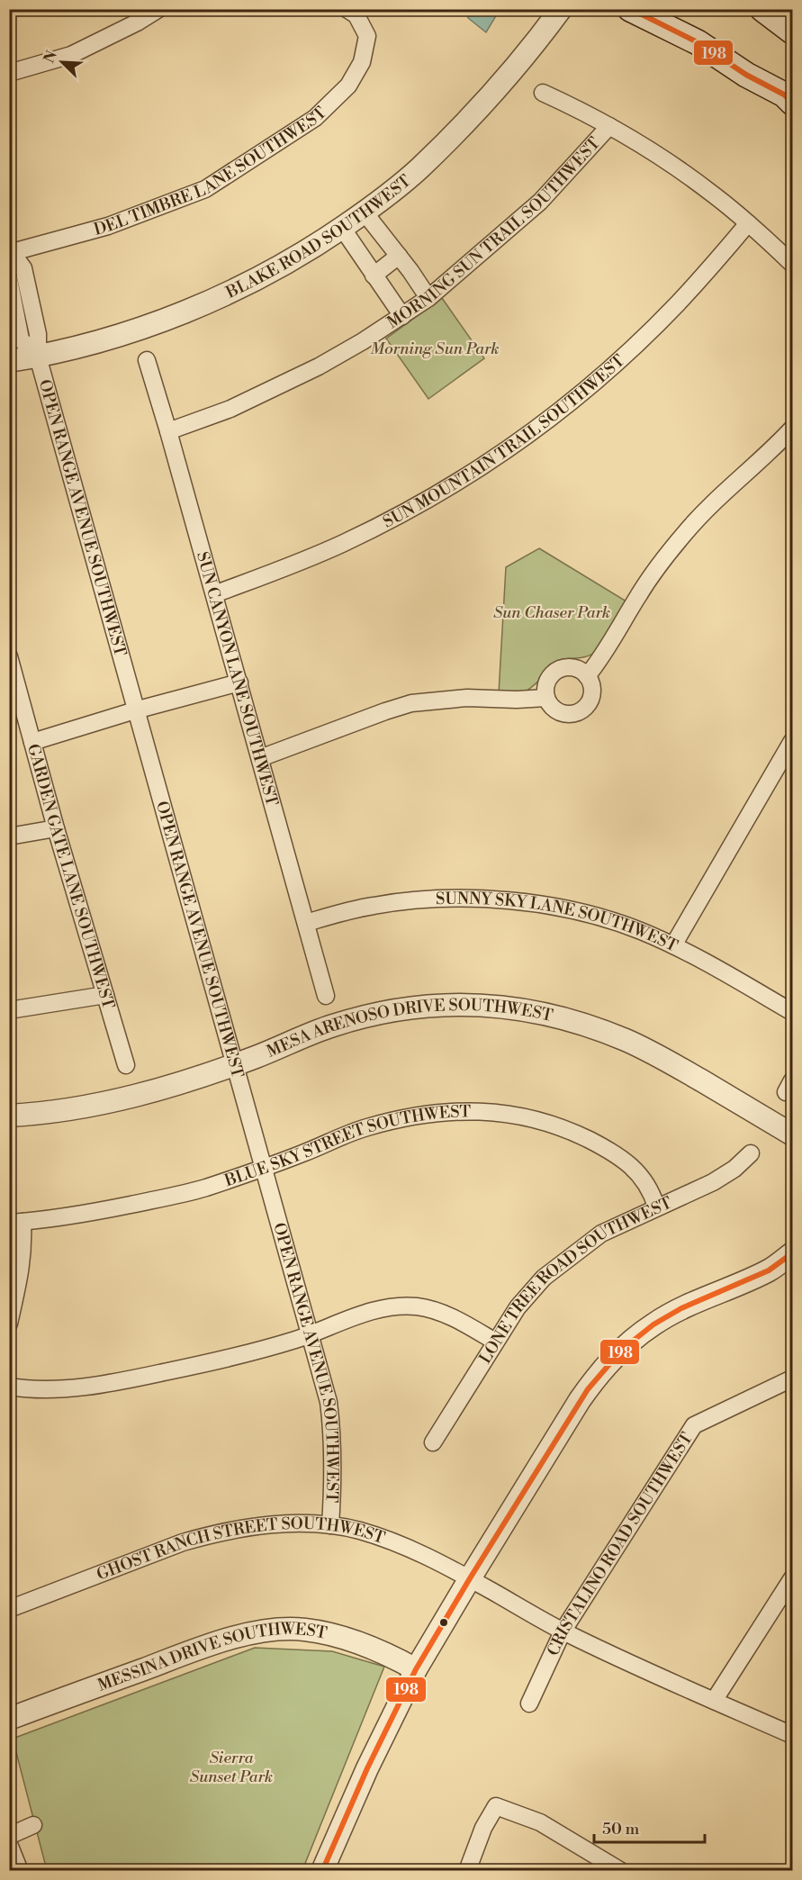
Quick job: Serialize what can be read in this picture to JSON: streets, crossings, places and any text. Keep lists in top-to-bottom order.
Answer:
{
  "streets": {
    "street": [
      "DEL TIMBRE LANE SOUTHWEST",
      "MORNING SUN TRAIL SOUTHWEST",
      "BLAKE ROAD SOUTHWEST",
      "SUN MOUNTAIN TRAIL SOUTHWEST",
      "OPEN RANGE AVENUE SOUTHWEST",
      "SUN CANYON LANE SOUTHWEST",
      "GARDEN GATE LANE SOUTHWEST",
      "SUNNY SKY LANE SOUTHWEST",
      "MESA ARENOSO DRIVE SOUTHWEST",
      "BLUE SKY STREET SOUTHWEST",
      "LONE TREE ROAD SOUTHWEST",
      "CRISTALINO ROAD SOUTHWEST",
      "GHOST RANCH STREET SOUTHWEST",
      "MESSINA DRIVE SOUTHWEST"
    ]
  },
  "crossings": [
    ["MORNING SUN TRAIL SOUTHWEST", "SUN CANYON LANE SOUTHWEST"],
    ["BLAKE ROAD SOUTHWEST", "OPEN RANGE AVENUE SOUTHWEST"],
    ["SUN MOUNTAIN TRAIL SOUTHWEST", "SUN CANYON LANE SOUTHWEST"],
    ["OPEN RANGE AVENUE SOUTHWEST", "MESA ARENOSO DRIVE SOUTHWEST"],
    ["OPEN RANGE AVENUE SOUTHWEST", "BLUE SKY STREET SOUTHWEST"],
    ["OPEN RANGE AVENUE SOUTHWEST", "GHOST RANCH STREET SOUTHWEST"],
    ["SUN CANYON LANE SOUTHWEST", "SUNNY SKY LANE SOUTHWEST"],
    ["BLUE SKY STREET SOUTHWEST", "LONE TREE ROAD SOUTHWEST"],
    ["CRISTALINO ROAD SOUTHWEST", "GHOST RANCH STREET SOUTHWEST"]
  ],
  "parks": ["Morning Sun Park", "Sun Chaser Park", "Sierra Sunset Park"],
  "lines": ["transit line 198"],
  "scale_bar": "50 m",
  "north": "top left"
}
